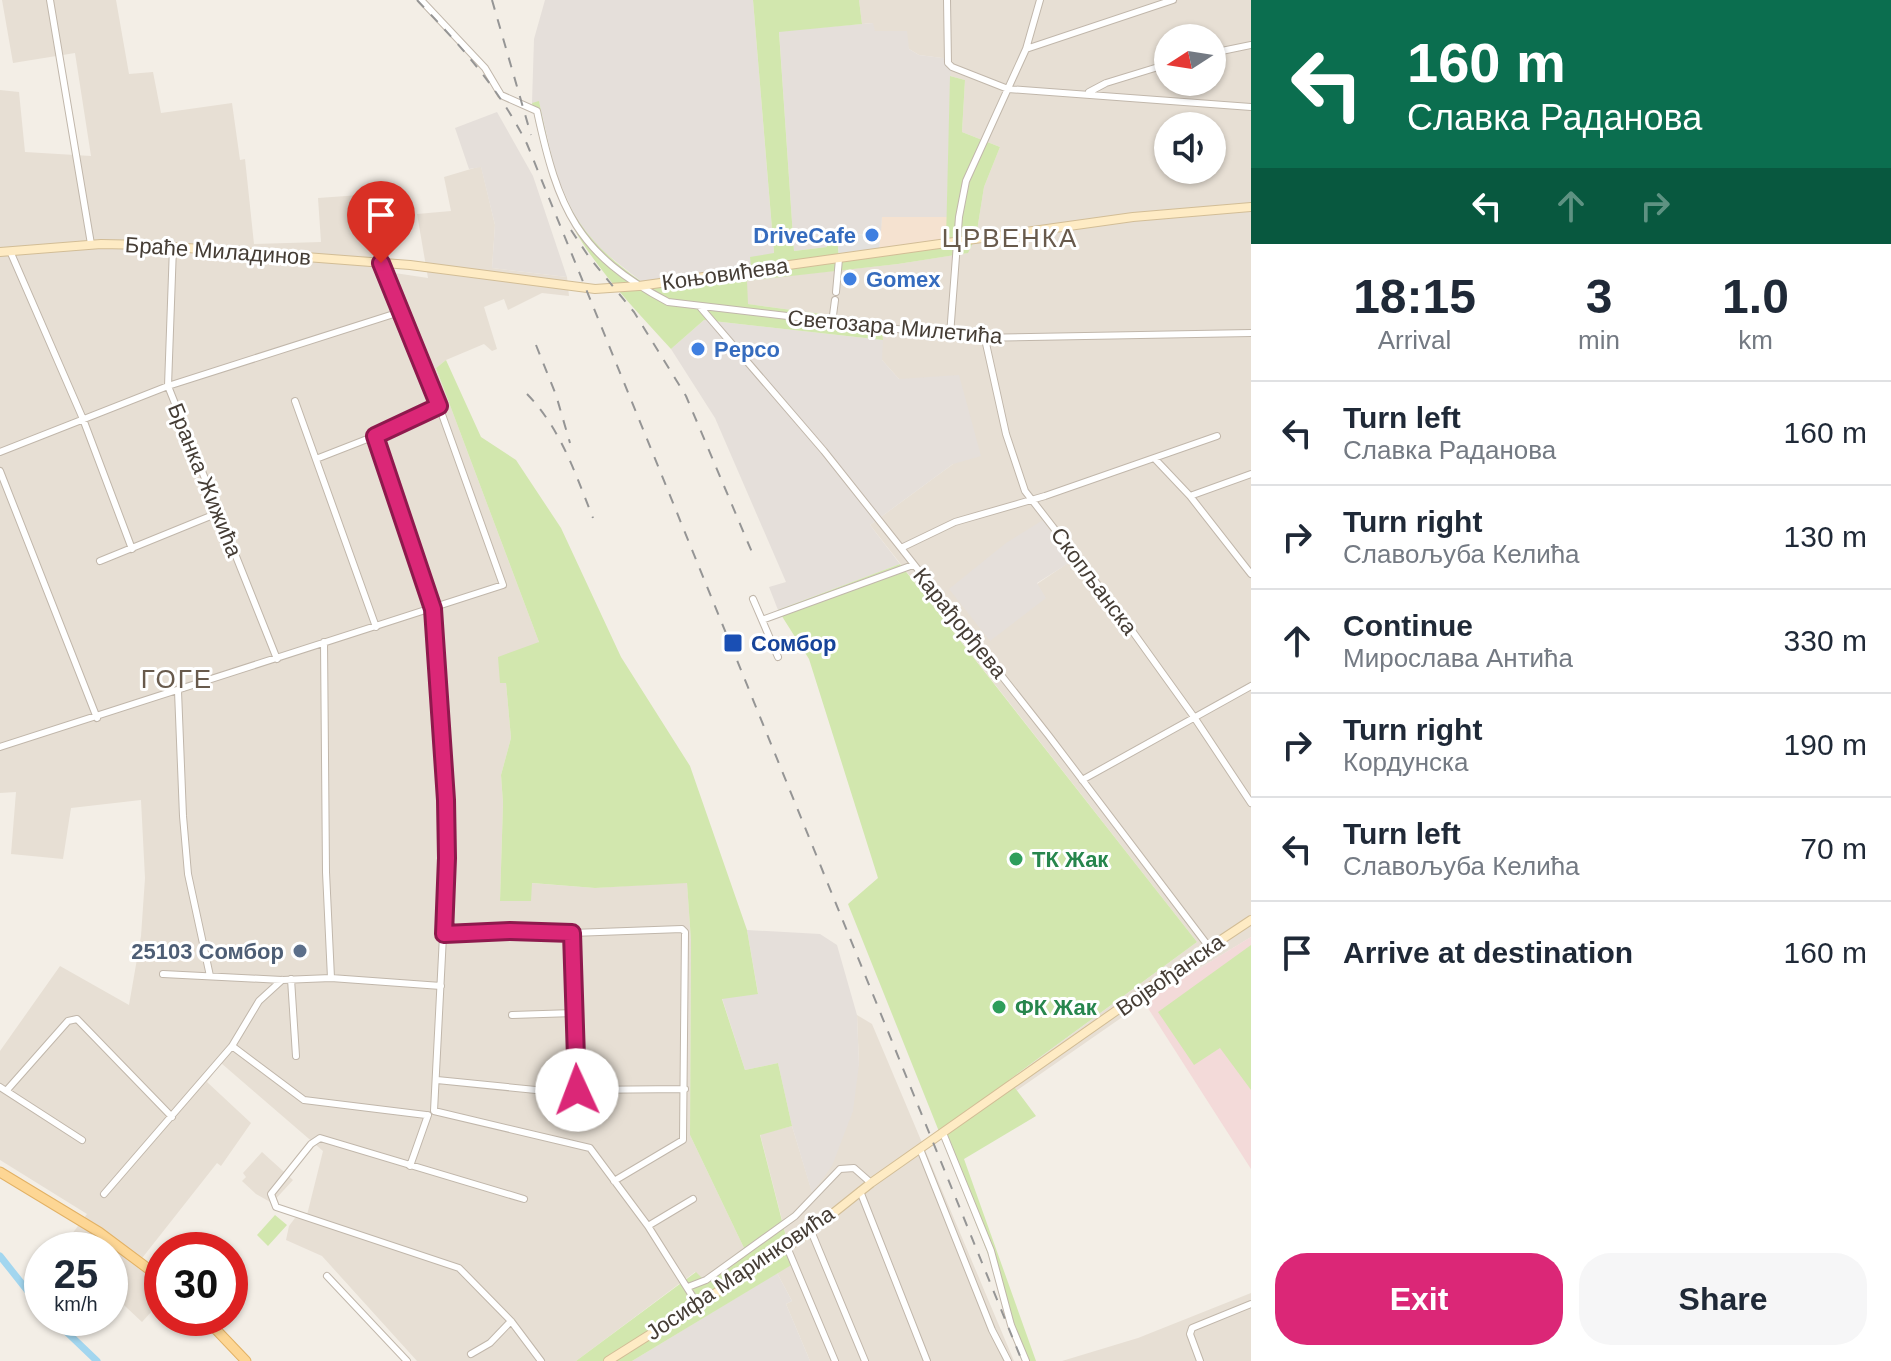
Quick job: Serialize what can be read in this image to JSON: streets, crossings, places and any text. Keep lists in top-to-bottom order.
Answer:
{
  "streets": {
    "main road": [
      "Браће Миладинов",
      "Коњовићева",
      "Војвођанска",
      "Јосифа Маринковића"
    ],
    "street": [
      "Светозара Милетића",
      "Бранка Жижића",
      "Скопљанска",
      "Карађорђева"
    ]
  },
  "crossings": [
    ["Браће Миладинов", "Коњовићева"],
    ["Браће Миладинов", "Бранка Жижића"],
    ["Коњовићева", "Светозара Милетића"],
    ["Светозара Милетића", "Скопљанска"],
    ["Светозара Милетића", "Карађорђева"],
    ["Карађорђева", "Војвођанска"],
    ["Војвођанска", "Јосифа Маринковића"]
  ],
  "districts": ["ЦРВЕНКА", "ГОГЕ"],
  "places": {
    "other": [
      "DriveCafe",
      "Gomex",
      "Pepco",
      "ТК Жак",
      "25103 Сомбор",
      "ФК Жак"
    ],
    "transit": ["Сомбор"]
  },
  "north": "left",
  "page": {
    "turn": ["160 m", "Славка Раданова"],
    "eta": [
      "18:15",
      "Arrival",
      "3",
      "min",
      "1.0",
      "km"
    ],
    "list": [
      {
        "name": "Turn left",
        "note": "Славка Раданова",
        "value": "160 m"
      },
      {
        "name": "Turn right",
        "note": "Славољуба Келића",
        "value": "130 m"
      },
      {
        "name": "Continue",
        "note": "Мирослава Антића",
        "value": "330 m"
      },
      {
        "name": "Turn right",
        "note": "Кордунска",
        "value": "190 m"
      },
      {
        "name": "Turn left",
        "note": "Славољуба Келића",
        "value": "70 m"
      },
      {
        "name": "Arrive at destination",
        "value": "160 m"
      }
    ],
    "speed": "25 km/h",
    "limit": "30",
    "buttons": ["Exit", "Share"]
  }
}
